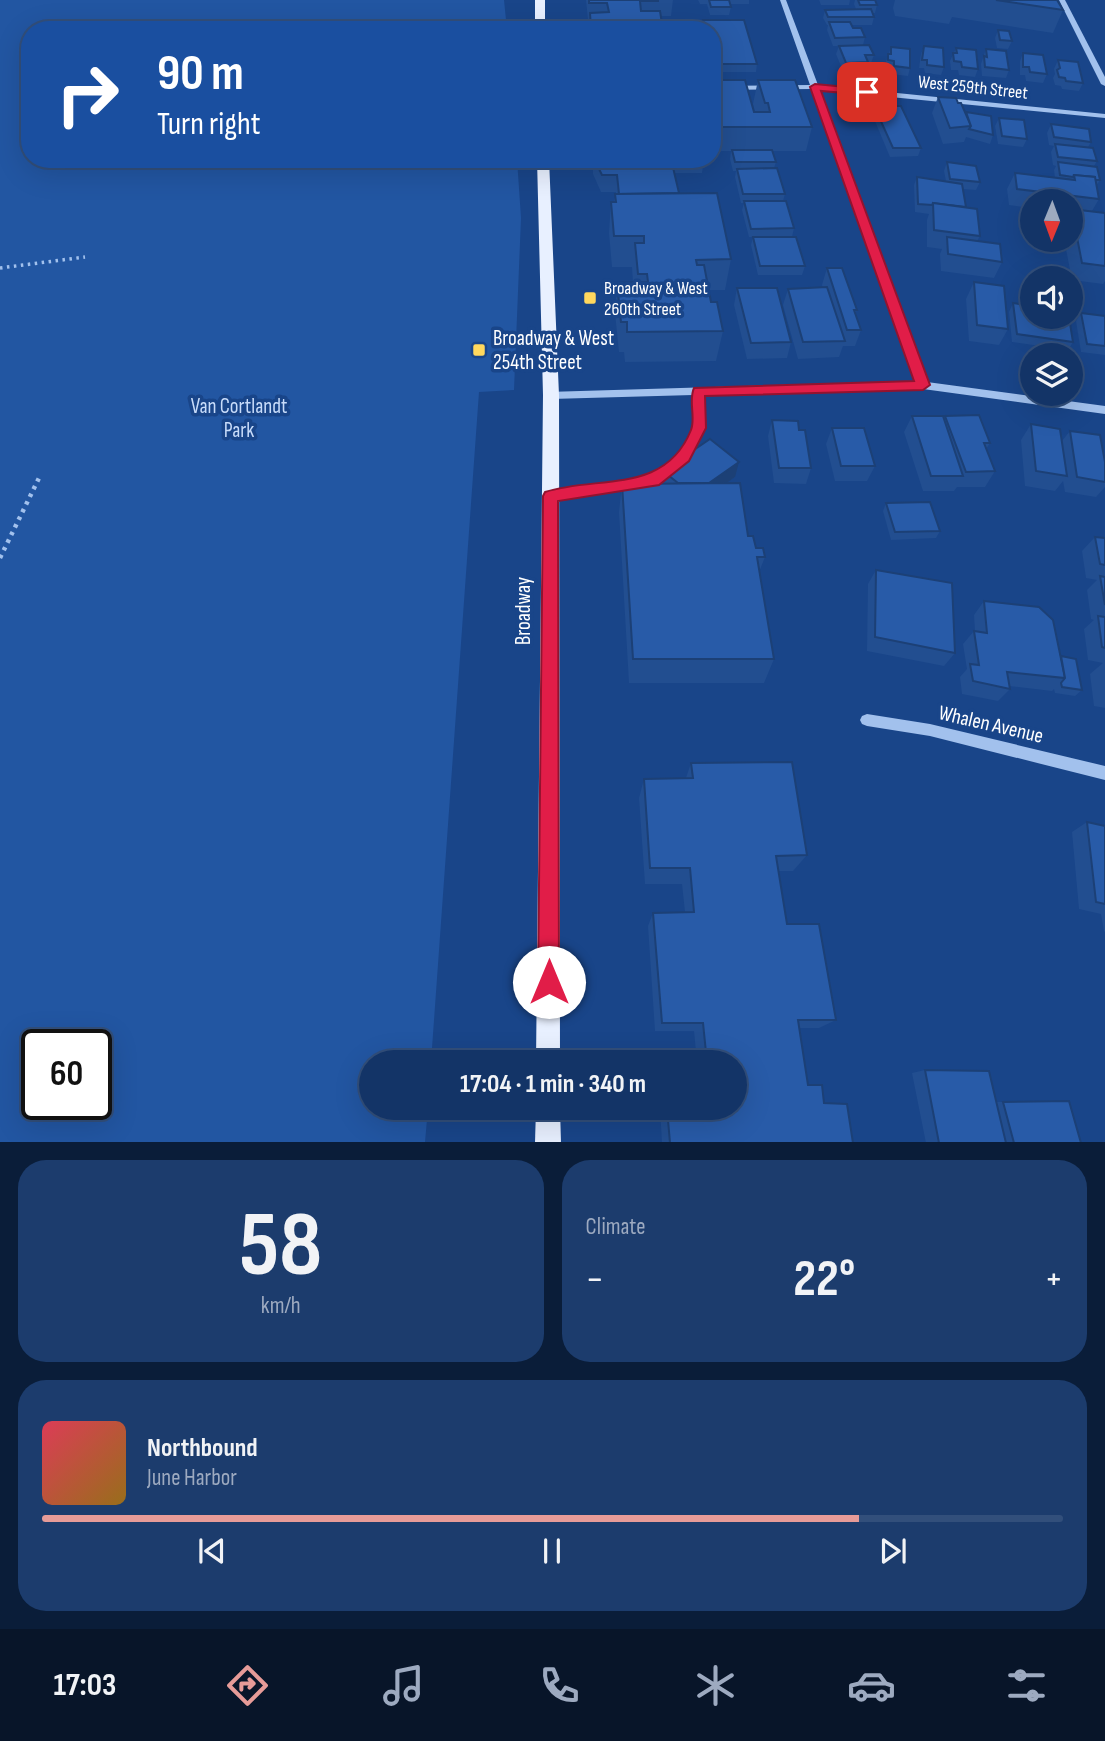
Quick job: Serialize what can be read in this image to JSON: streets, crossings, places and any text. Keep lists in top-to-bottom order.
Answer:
{
  "streets": {
    "main road": ["Broadway"],
    "street": ["West 259th Street", "Whalen Avenue"]
  },
  "parks": ["Van Cortlandt Park"],
  "places": {
    "transit": ["Broadway & West 260th Street", "Broadway & West 254th Street"]
  },
  "north": "bottom",
  "page": {
    "turn": ["90 m", "Turn right"],
    "limit": "60",
    "trip": "17:04 · 1 min · 340 m",
    "tile": [
      ["58", "km/h"],
      "Climate"
    ],
    "heat": ["−", "22°", "+"],
    "song": ["Northbound", "June Harbor"],
    "tabs": "17:03"
  }
}
